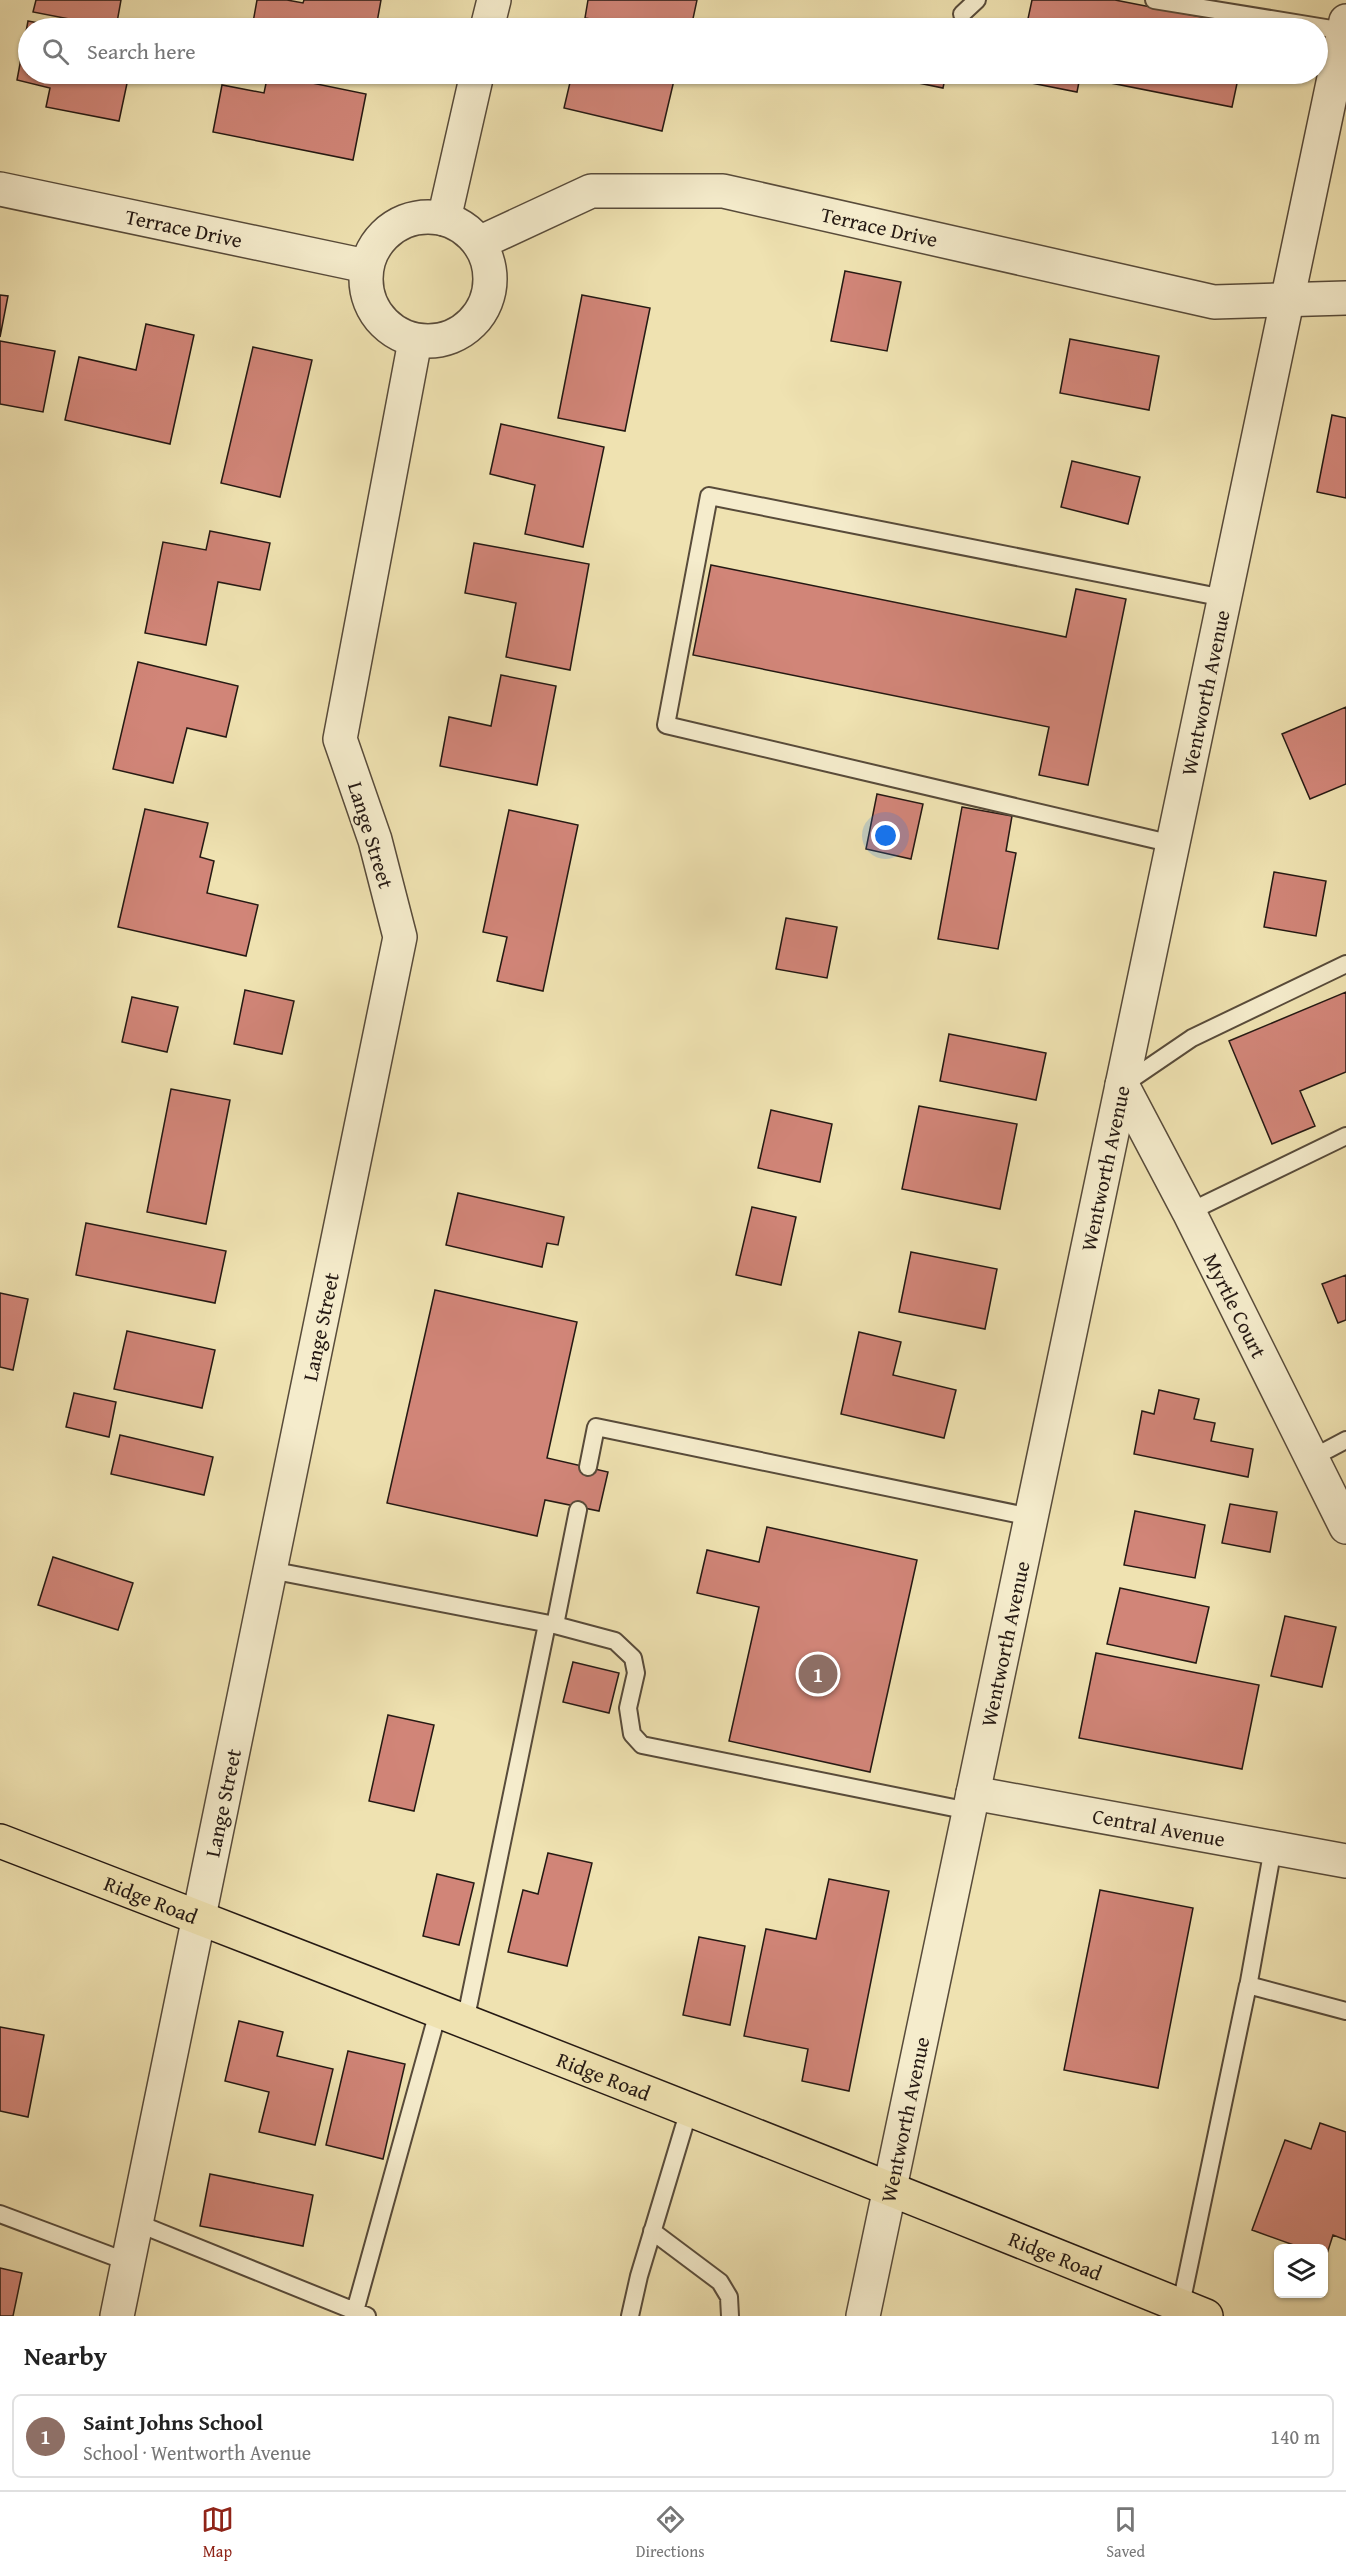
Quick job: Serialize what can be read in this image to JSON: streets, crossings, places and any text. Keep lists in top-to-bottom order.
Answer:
{
  "streets": {
    "main road": ["Ridge Road"],
    "street": [
      "Terrace Drive",
      "Wentworth Avenue",
      "Lange Street",
      "Myrtle Court",
      "Central Avenue"
    ]
  },
  "crossings": [
    ["Terrace Drive", "Wentworth Avenue"],
    ["Terrace Drive", "Lange Street"],
    ["Wentworth Avenue", "Myrtle Court"],
    ["Wentworth Avenue", "Central Avenue"],
    ["Wentworth Avenue", "Ridge Road"],
    ["Lange Street", "Ridge Road"]
  ],
  "page": {
    "search": "Search here",
    "pins": "1",
    "heading": "Nearby",
    "list": [
      {
        "mark": "1",
        "name": "Saint Johns School",
        "note": "School · Wentworth Avenue",
        "value": "140 m"
      }
    ],
    "nav": ["Map", "Directions", "Saved"]
  }
}
